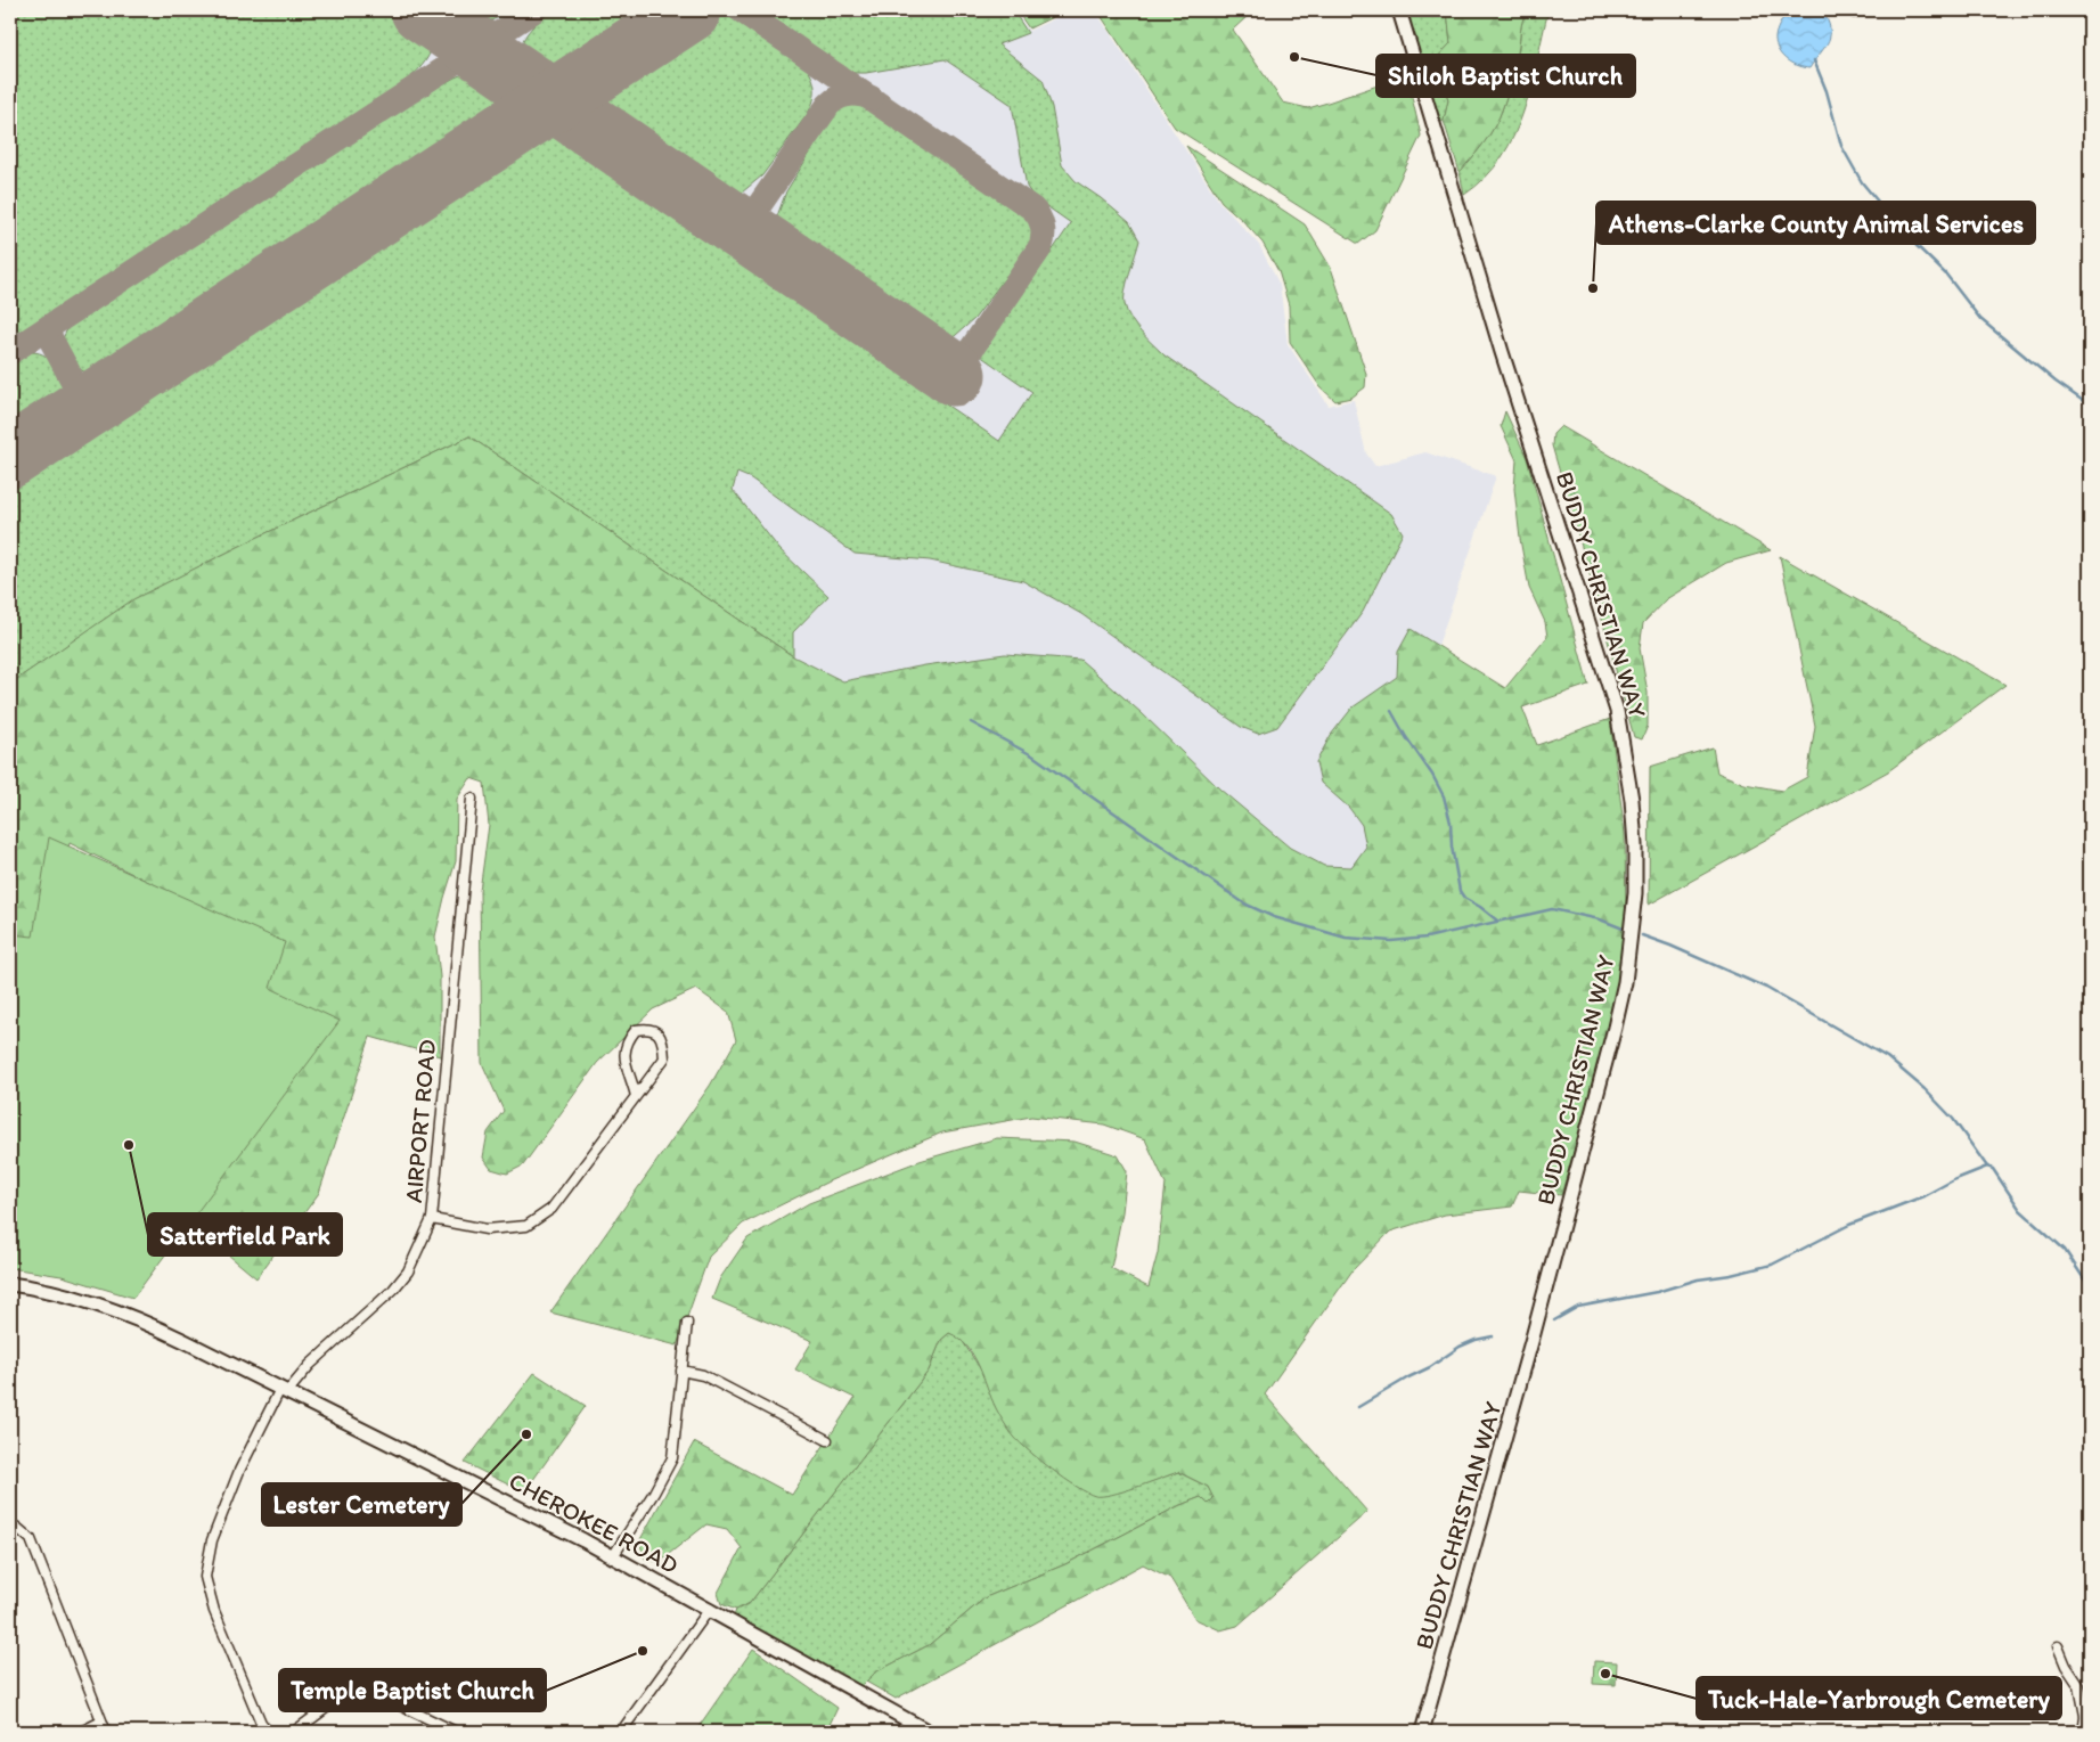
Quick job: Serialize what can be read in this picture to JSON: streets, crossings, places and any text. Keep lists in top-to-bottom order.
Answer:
{
  "streets": {
    "street": ["BUDDY CHRISTIAN WAY", "AIRPORT ROAD", "CHEROKEE ROAD"]
  },
  "crossings": [
    ["AIRPORT ROAD", "CHEROKEE ROAD"]
  ],
  "places": [
    "Shiloh Baptist Church",
    "Athens-Clarke County Animal Services",
    "Satterfield Park",
    "Lester Cemetery",
    "Temple Baptist Church",
    "Tuck-Hale-Yarbrough Cemetery"
  ]
}
